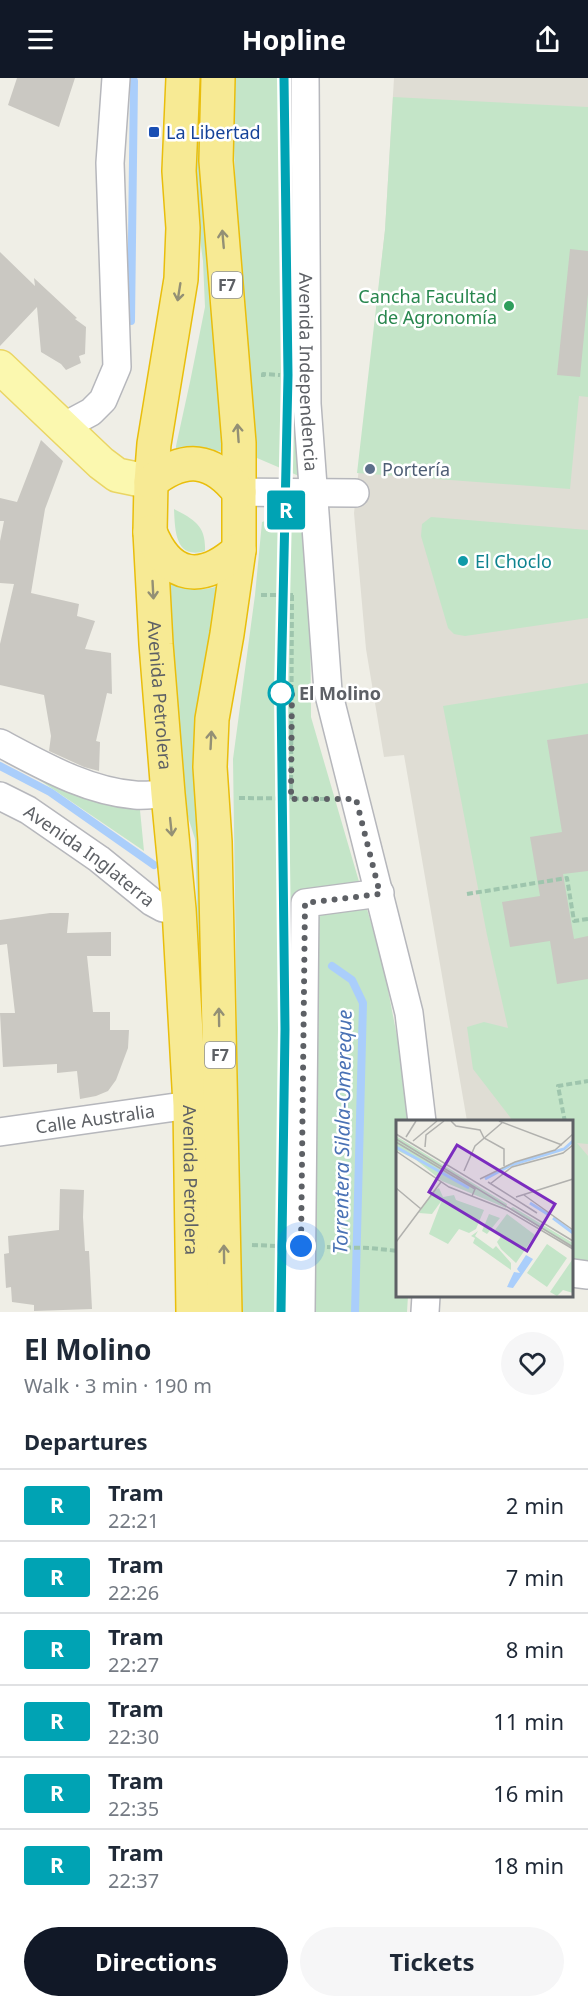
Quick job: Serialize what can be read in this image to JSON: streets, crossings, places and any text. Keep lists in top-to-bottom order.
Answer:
{
  "streets": {
    "highway": ["F7", "Avenida Petrolera"],
    "street": ["Avenida Independencia", "Avenida Inglaterra", "Calle Australia"]
  },
  "crossings": [
    ["Avenida Petrolera", "Avenida Inglaterra"],
    ["Avenida Petrolera", "Calle Australia"]
  ],
  "water": ["Torrentera Silala-Omereque"],
  "places": {
    "transit": ["La Libertad"],
    "other": [
      "Cancha Facultad de Agronomía",
      "Portería",
      "El Choclo",
      "El Molino"
    ]
  },
  "lines": ["tram line R"],
  "page": {
    "header": "Hopline",
    "on_map": "R",
    "heading": [
      ["El Molino", "Walk · 3 min · 190 m"],
      "Departures"
    ],
    "list": [
      {
        "mark": "R",
        "name": "Tram",
        "note": "22:21",
        "value": "2 min"
      },
      {
        "mark": "R",
        "name": "Tram",
        "note": "22:26",
        "value": "7 min"
      },
      {
        "mark": "R",
        "name": "Tram",
        "note": "22:27",
        "value": "8 min"
      },
      {
        "mark": "R",
        "name": "Tram",
        "note": "22:30",
        "value": "11 min"
      },
      {
        "mark": "R",
        "name": "Tram",
        "note": "22:35",
        "value": "16 min"
      },
      {
        "mark": "R",
        "name": "Tram",
        "note": "22:37",
        "value": "18 min"
      }
    ],
    "buttons": ["Directions", "Tickets"]
  }
}
